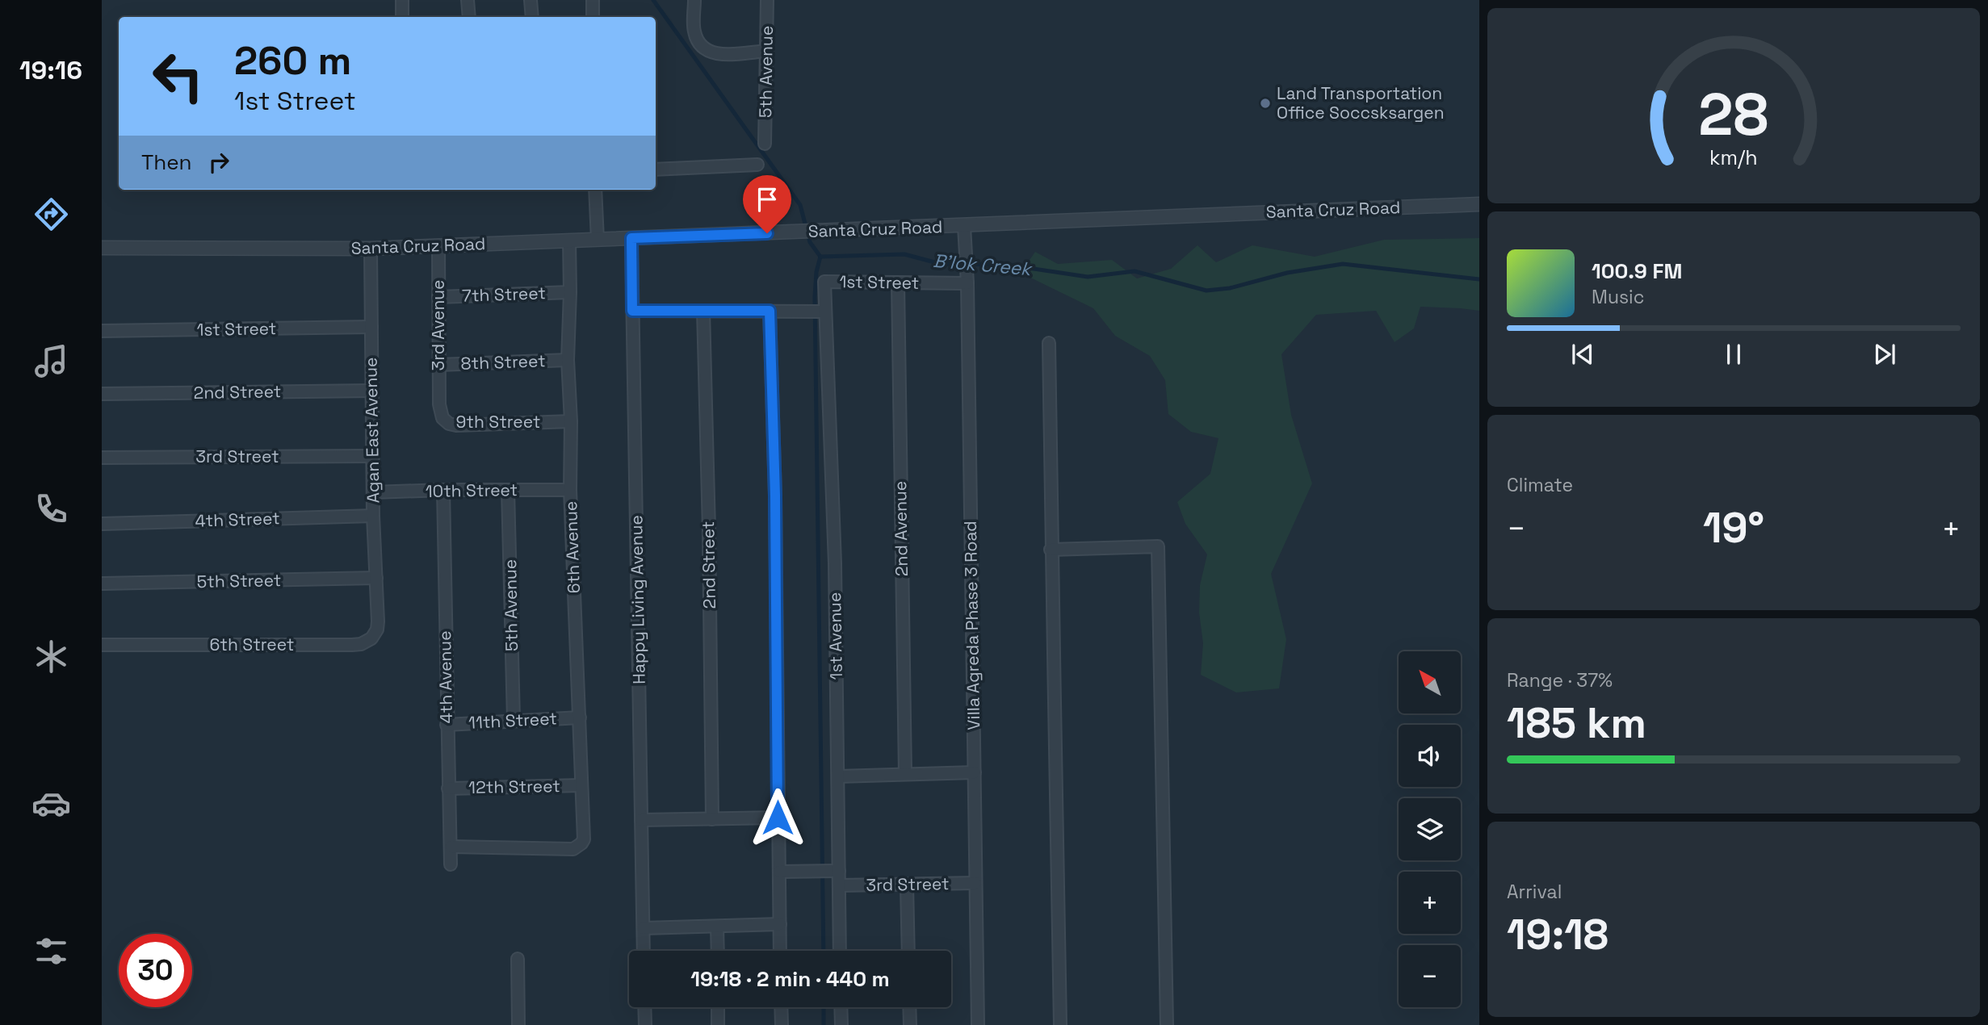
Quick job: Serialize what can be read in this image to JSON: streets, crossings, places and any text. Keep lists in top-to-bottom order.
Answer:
{
  "streets": {
    "street": [
      "5th Avenue",
      "Santa Cruz Road",
      "1st Street",
      "7th Street",
      "3rd Avenue",
      "8th Street",
      "2nd Street",
      "9th Street",
      "Agan East Avenue",
      "3rd Street",
      "10th Street",
      "4th Street",
      "2nd Avenue",
      "6th Avenue",
      "5th Street",
      "Happy Living Avenue",
      "Villa Agreda Phase 3 Road",
      "1st Avenue",
      "6th Street",
      "4th Avenue",
      "11th Street",
      "12th Street"
    ]
  },
  "crossings": [
    ["5th Avenue", "10th Street"],
    ["5th Avenue", "11th Street"],
    ["Santa Cruz Road", "3rd Avenue"],
    ["Santa Cruz Road", "Agan East Avenue"],
    ["Santa Cruz Road", "6th Avenue"],
    ["Santa Cruz Road", "Happy Living Avenue"],
    ["Santa Cruz Road", "Villa Agreda Phase 3 Road"],
    ["1st Street", "Agan East Avenue"],
    ["1st Street", "2nd Avenue"],
    ["1st Street", "Villa Agreda Phase 3 Road"],
    ["1st Street", "1st Avenue"],
    ["7th Street", "3rd Avenue"],
    ["7th Street", "6th Avenue"],
    ["3rd Avenue", "8th Street"],
    ["3rd Avenue", "9th Street"],
    ["8th Street", "6th Avenue"],
    ["2nd Street", "Agan East Avenue"],
    ["9th Street", "6th Avenue"],
    ["Agan East Avenue", "3rd Street"],
    ["Agan East Avenue", "10th Street"],
    ["Agan East Avenue", "4th Street"],
    ["Agan East Avenue", "5th Street"],
    ["Agan East Avenue", "6th Street"],
    ["3rd Street", "Villa Agreda Phase 3 Road"],
    ["3rd Street", "1st Avenue"],
    ["10th Street", "6th Avenue"],
    ["10th Street", "4th Avenue"],
    ["6th Avenue", "4th Avenue"],
    ["6th Avenue", "11th Street"],
    ["6th Avenue", "12th Street"],
    ["4th Avenue", "11th Street"],
    ["4th Avenue", "12th Street"]
  ],
  "water": ["B'lok Creek"],
  "places": ["Land Transportation Office Soccsksargen"],
  "north": "top left",
  "page": {
    "tabs": "19:16",
    "turn": ["260 m", "1st Street"],
    "then": "Then",
    "song": ["100.9 FM", "Music"],
    "tile": [
      "Climate",
      ["Range · 37%", "185 km"],
      ["Arrival", "19:18"]
    ],
    "heat": ["−", "19°", "+"],
    "map_buttons": ["+", "−"],
    "limit": "30",
    "trip": "19:18 · 2 min · 440 m",
    "gauge": ["28", "km/h"]
  }
}
